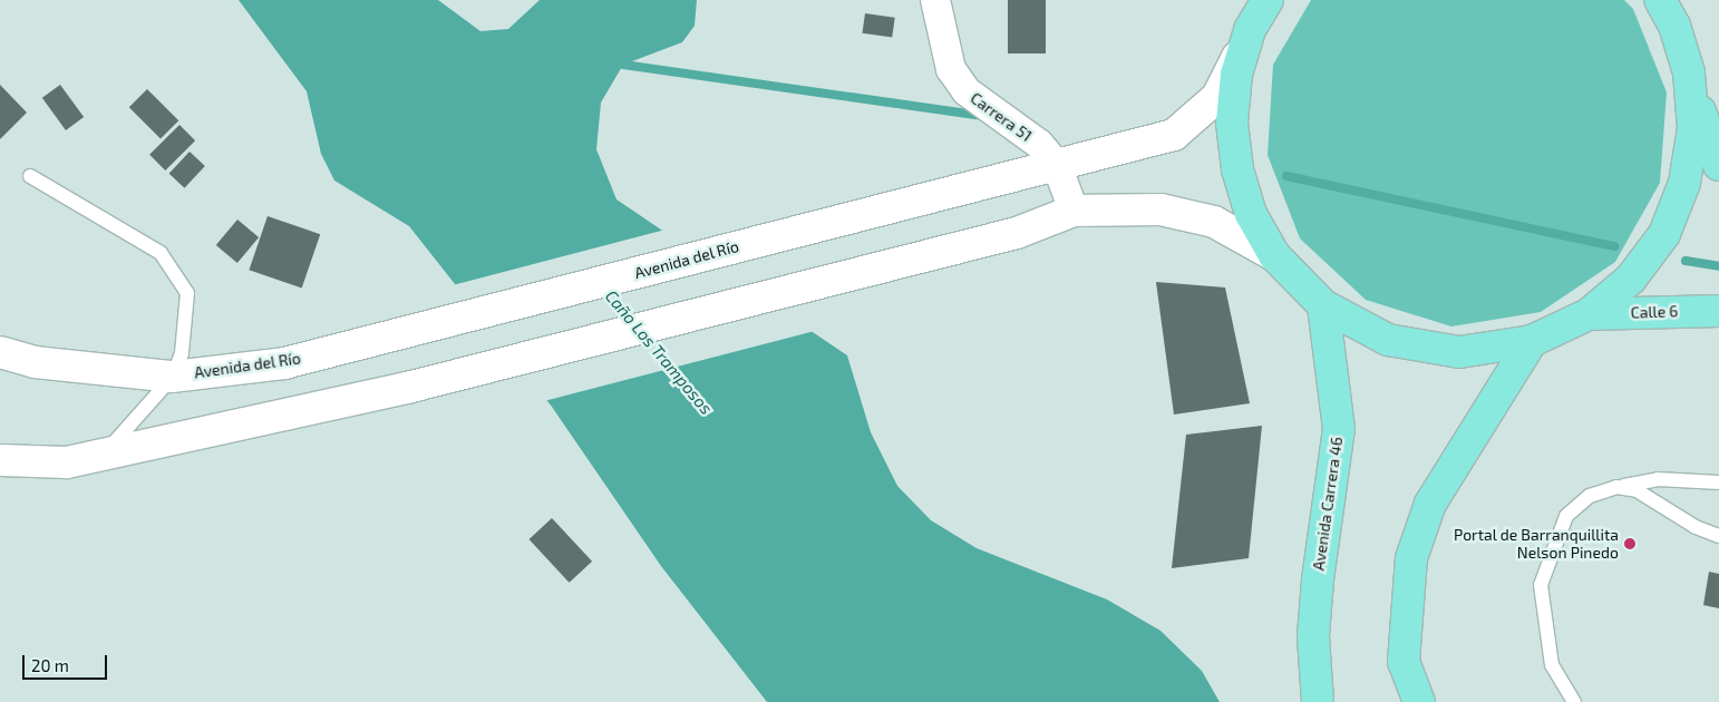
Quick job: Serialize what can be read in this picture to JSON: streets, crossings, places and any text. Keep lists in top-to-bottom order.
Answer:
{
  "streets": {
    "main road": ["Avenida del Río", "Calle 6", "Avenida Carrera 46"],
    "street": ["Carrera 51"]
  },
  "crossings": [
    ["Carrera 51", "Avenida del Río"]
  ],
  "water": ["Caño Los Tramposos"],
  "places": ["Portal de Barranquillita Nelson Pinedo"],
  "scale_bar": "20 m"
}
